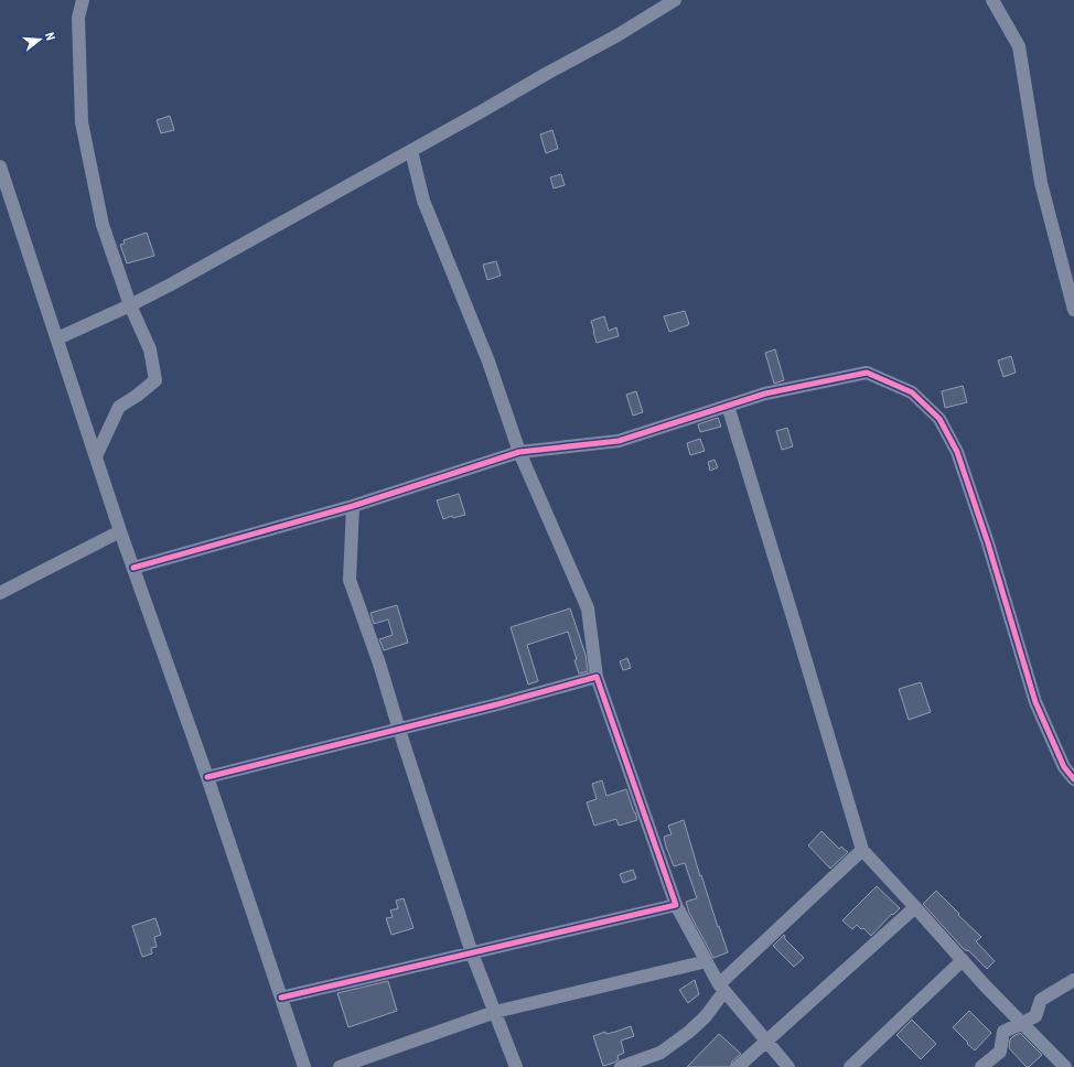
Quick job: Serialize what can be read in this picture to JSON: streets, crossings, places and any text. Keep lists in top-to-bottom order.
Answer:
{
  "north": "right"
}
